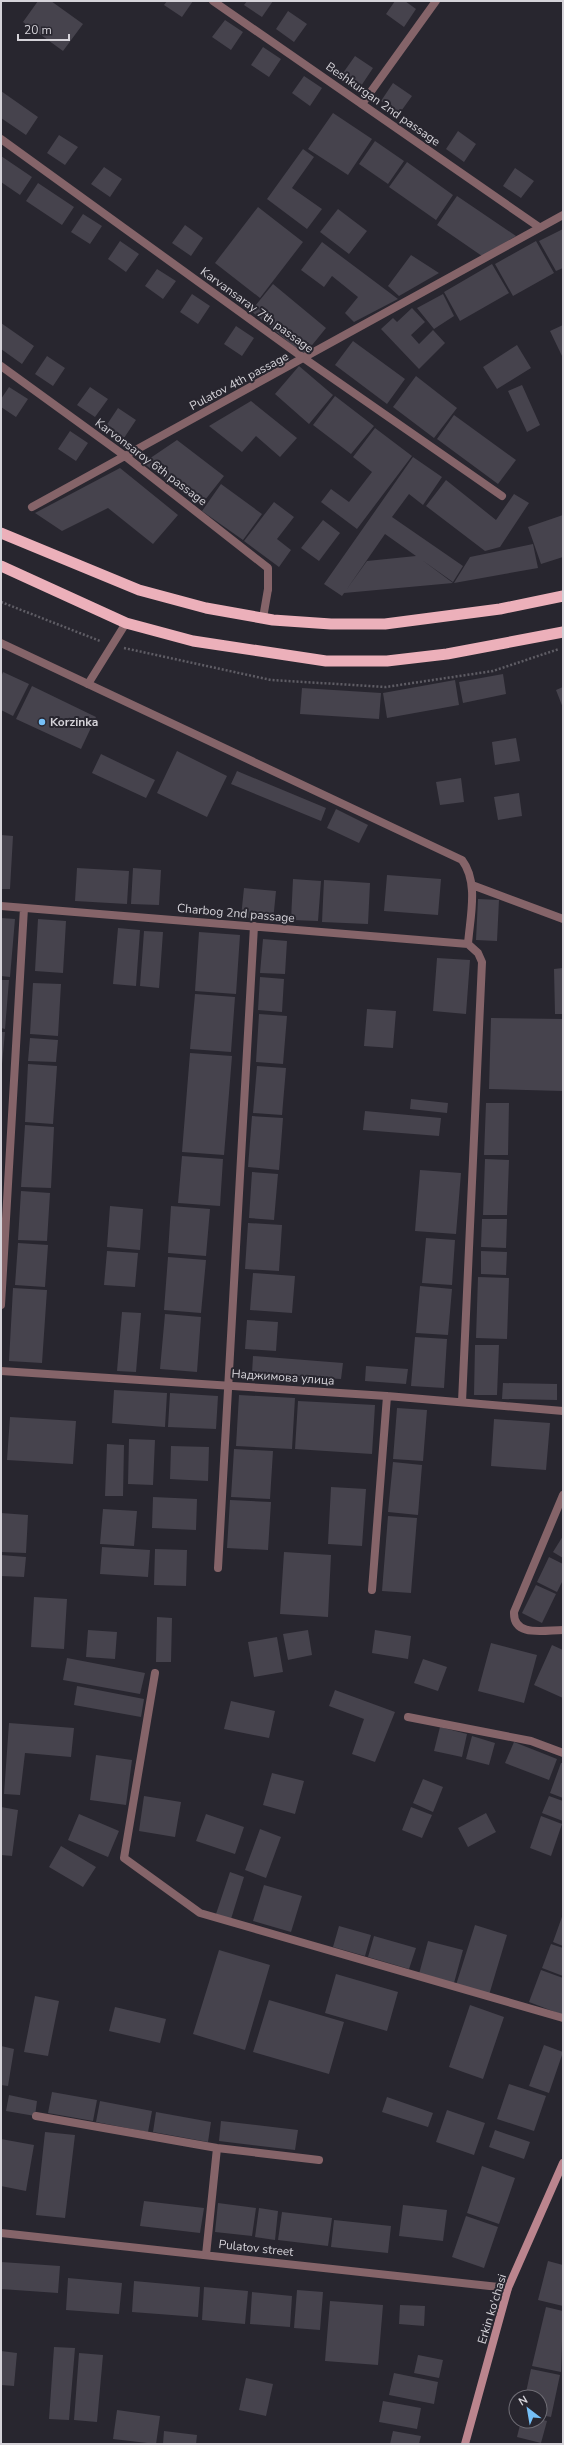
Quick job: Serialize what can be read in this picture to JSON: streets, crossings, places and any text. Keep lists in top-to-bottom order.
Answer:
{
  "streets": {
    "main road": ["Erkin ko'chasi"],
    "street": [
      "Beshkurgan 2nd passage",
      "Karvаnsarаy 7th passage",
      "Pulatov 4th passage",
      "Karvonsaroy 6th passage",
      "Charbog 2nd passage",
      "Наджимова улица",
      "Pulatov street"
    ]
  },
  "crossings": [
    ["Beshkurgan 2nd passage", "Pulatov 4th passage"],
    ["Karvаnsarаy 7th passage", "Pulatov 4th passage"],
    ["Pulatov 4th passage", "Karvonsaroy 6th passage"],
    ["Pulatov street", "Erkin ko'chasi"]
  ],
  "places": ["Korzinka"],
  "scale_bar": "20 m",
  "north": "top left"
}
